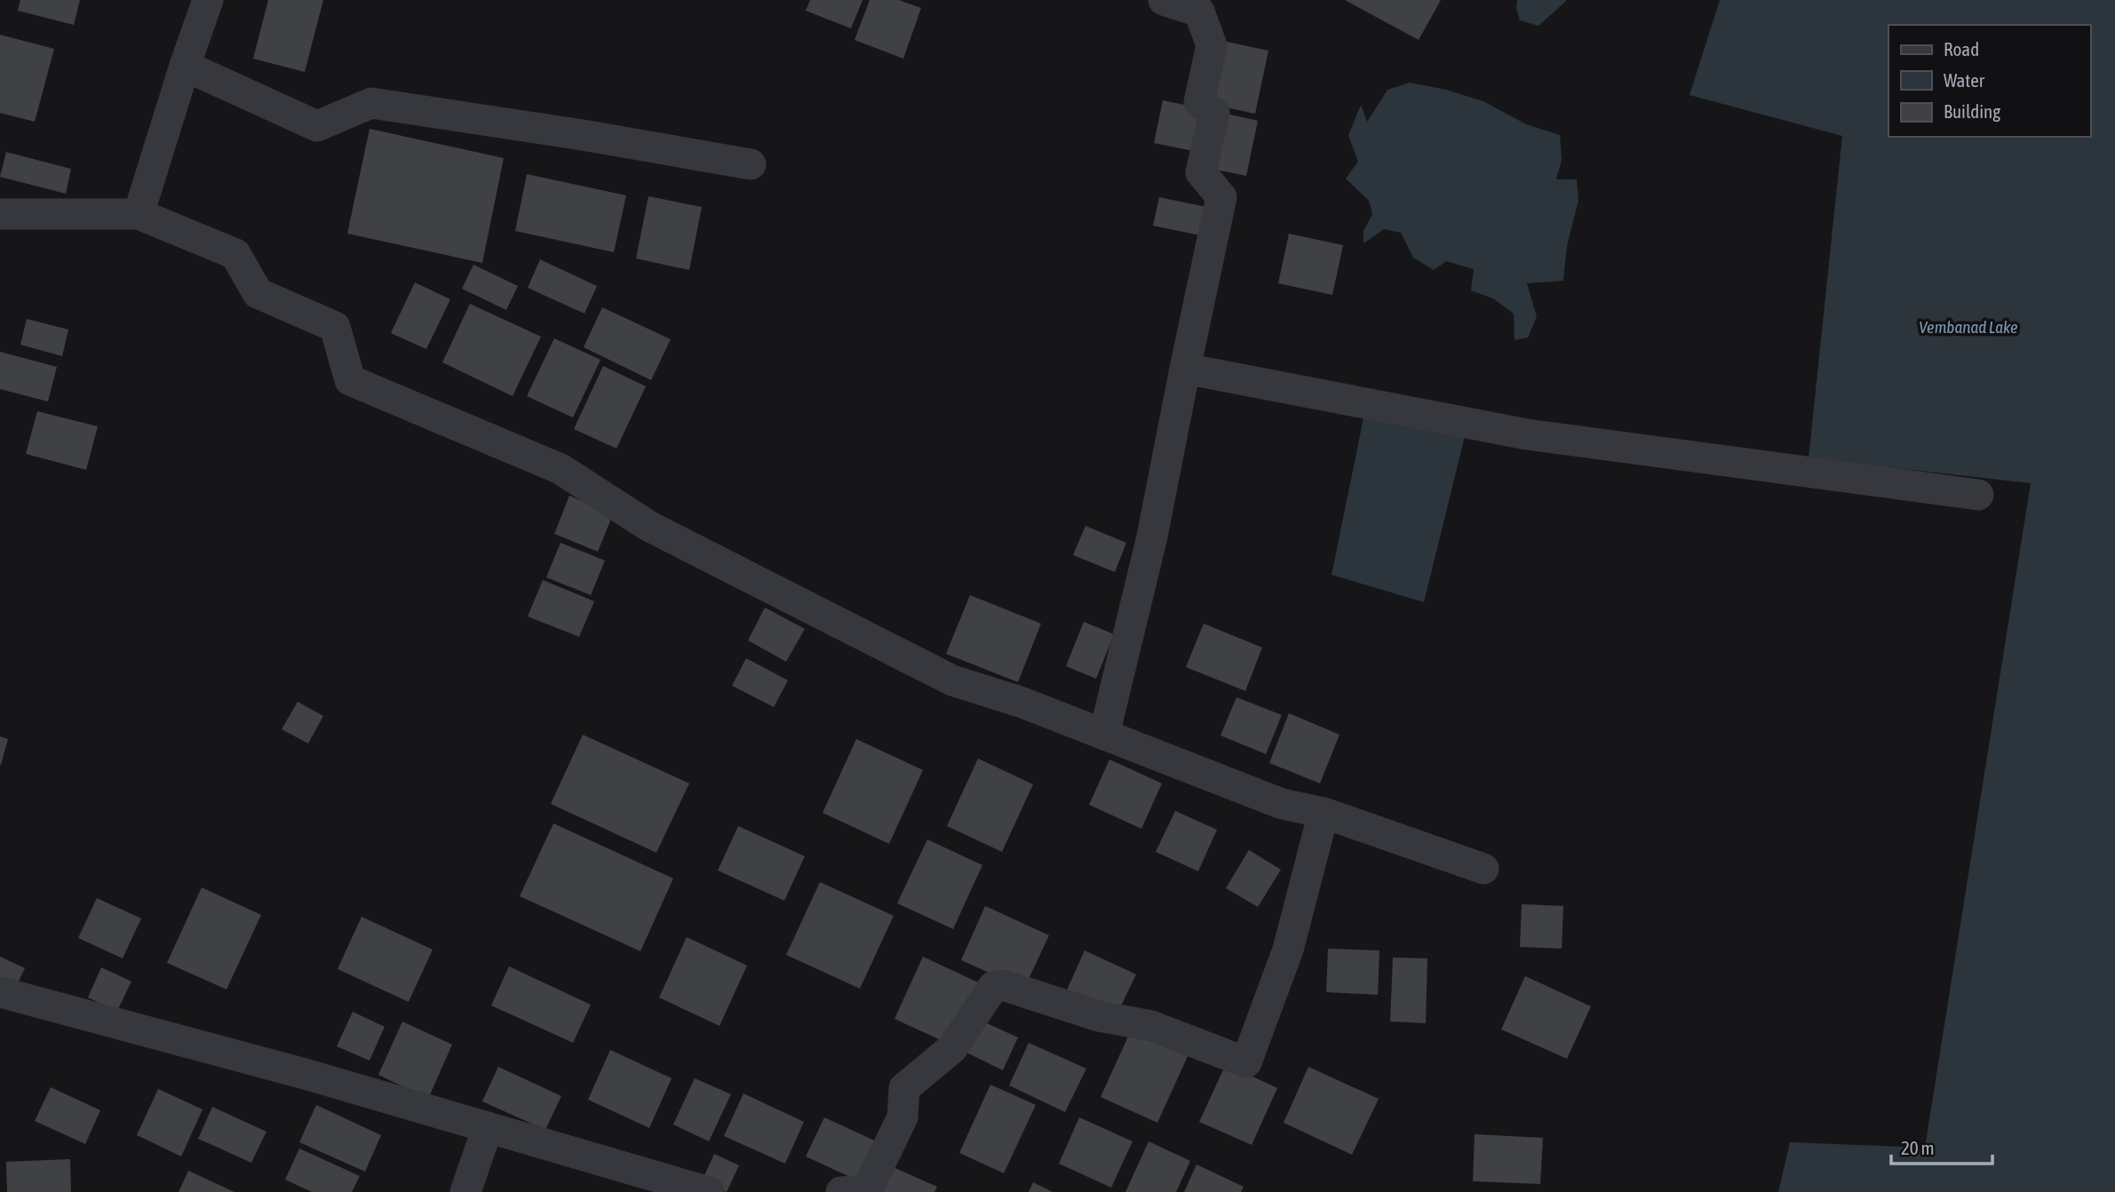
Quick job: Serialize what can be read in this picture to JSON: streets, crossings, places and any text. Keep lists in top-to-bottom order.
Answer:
{
  "water": ["Vembanad Lake"],
  "legend": ["Road", "Water", "Building"],
  "scale_bar": "20 m"
}
